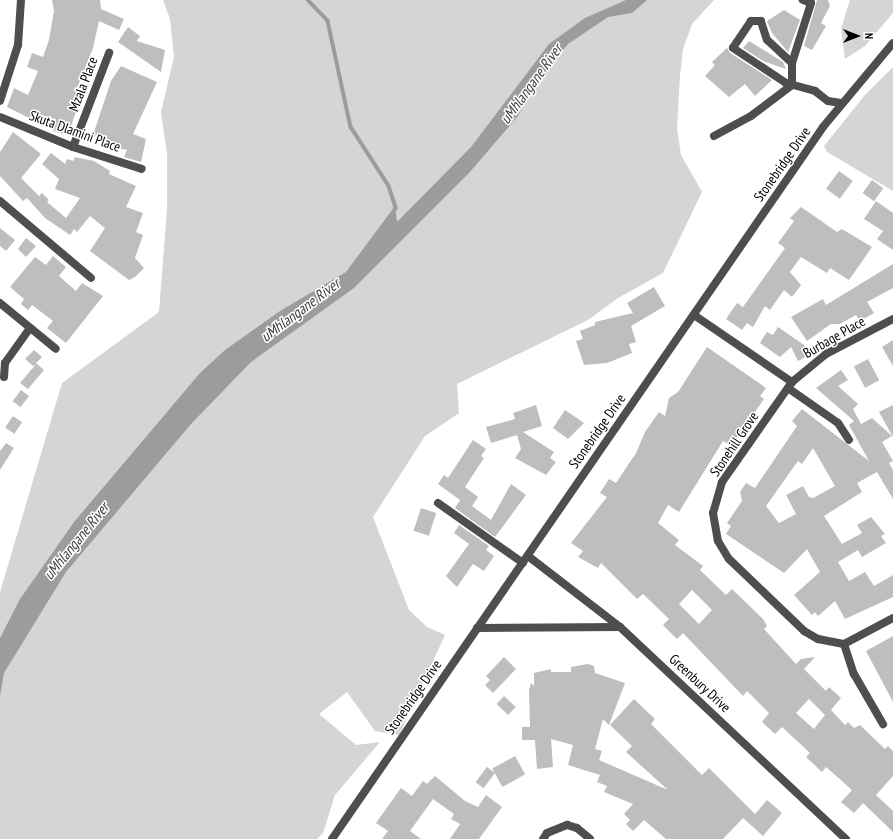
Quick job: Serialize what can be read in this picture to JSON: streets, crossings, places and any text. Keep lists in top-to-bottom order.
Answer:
{
  "streets": {
    "street": [
      "Mzala Place",
      "Skuta Dlamini Place",
      "Stonebridge Drive",
      "Burbage Place",
      "Stonehill Grove",
      "Greenbury Drive"
    ]
  },
  "crossings": [
    ["Mzala Place", "Skuta Dlamini Place"],
    ["Stonebridge Drive", "Greenbury Drive"],
    ["Burbage Place", "Stonehill Grove"]
  ],
  "water": ["uMhlangane River"],
  "north": "right"
}
